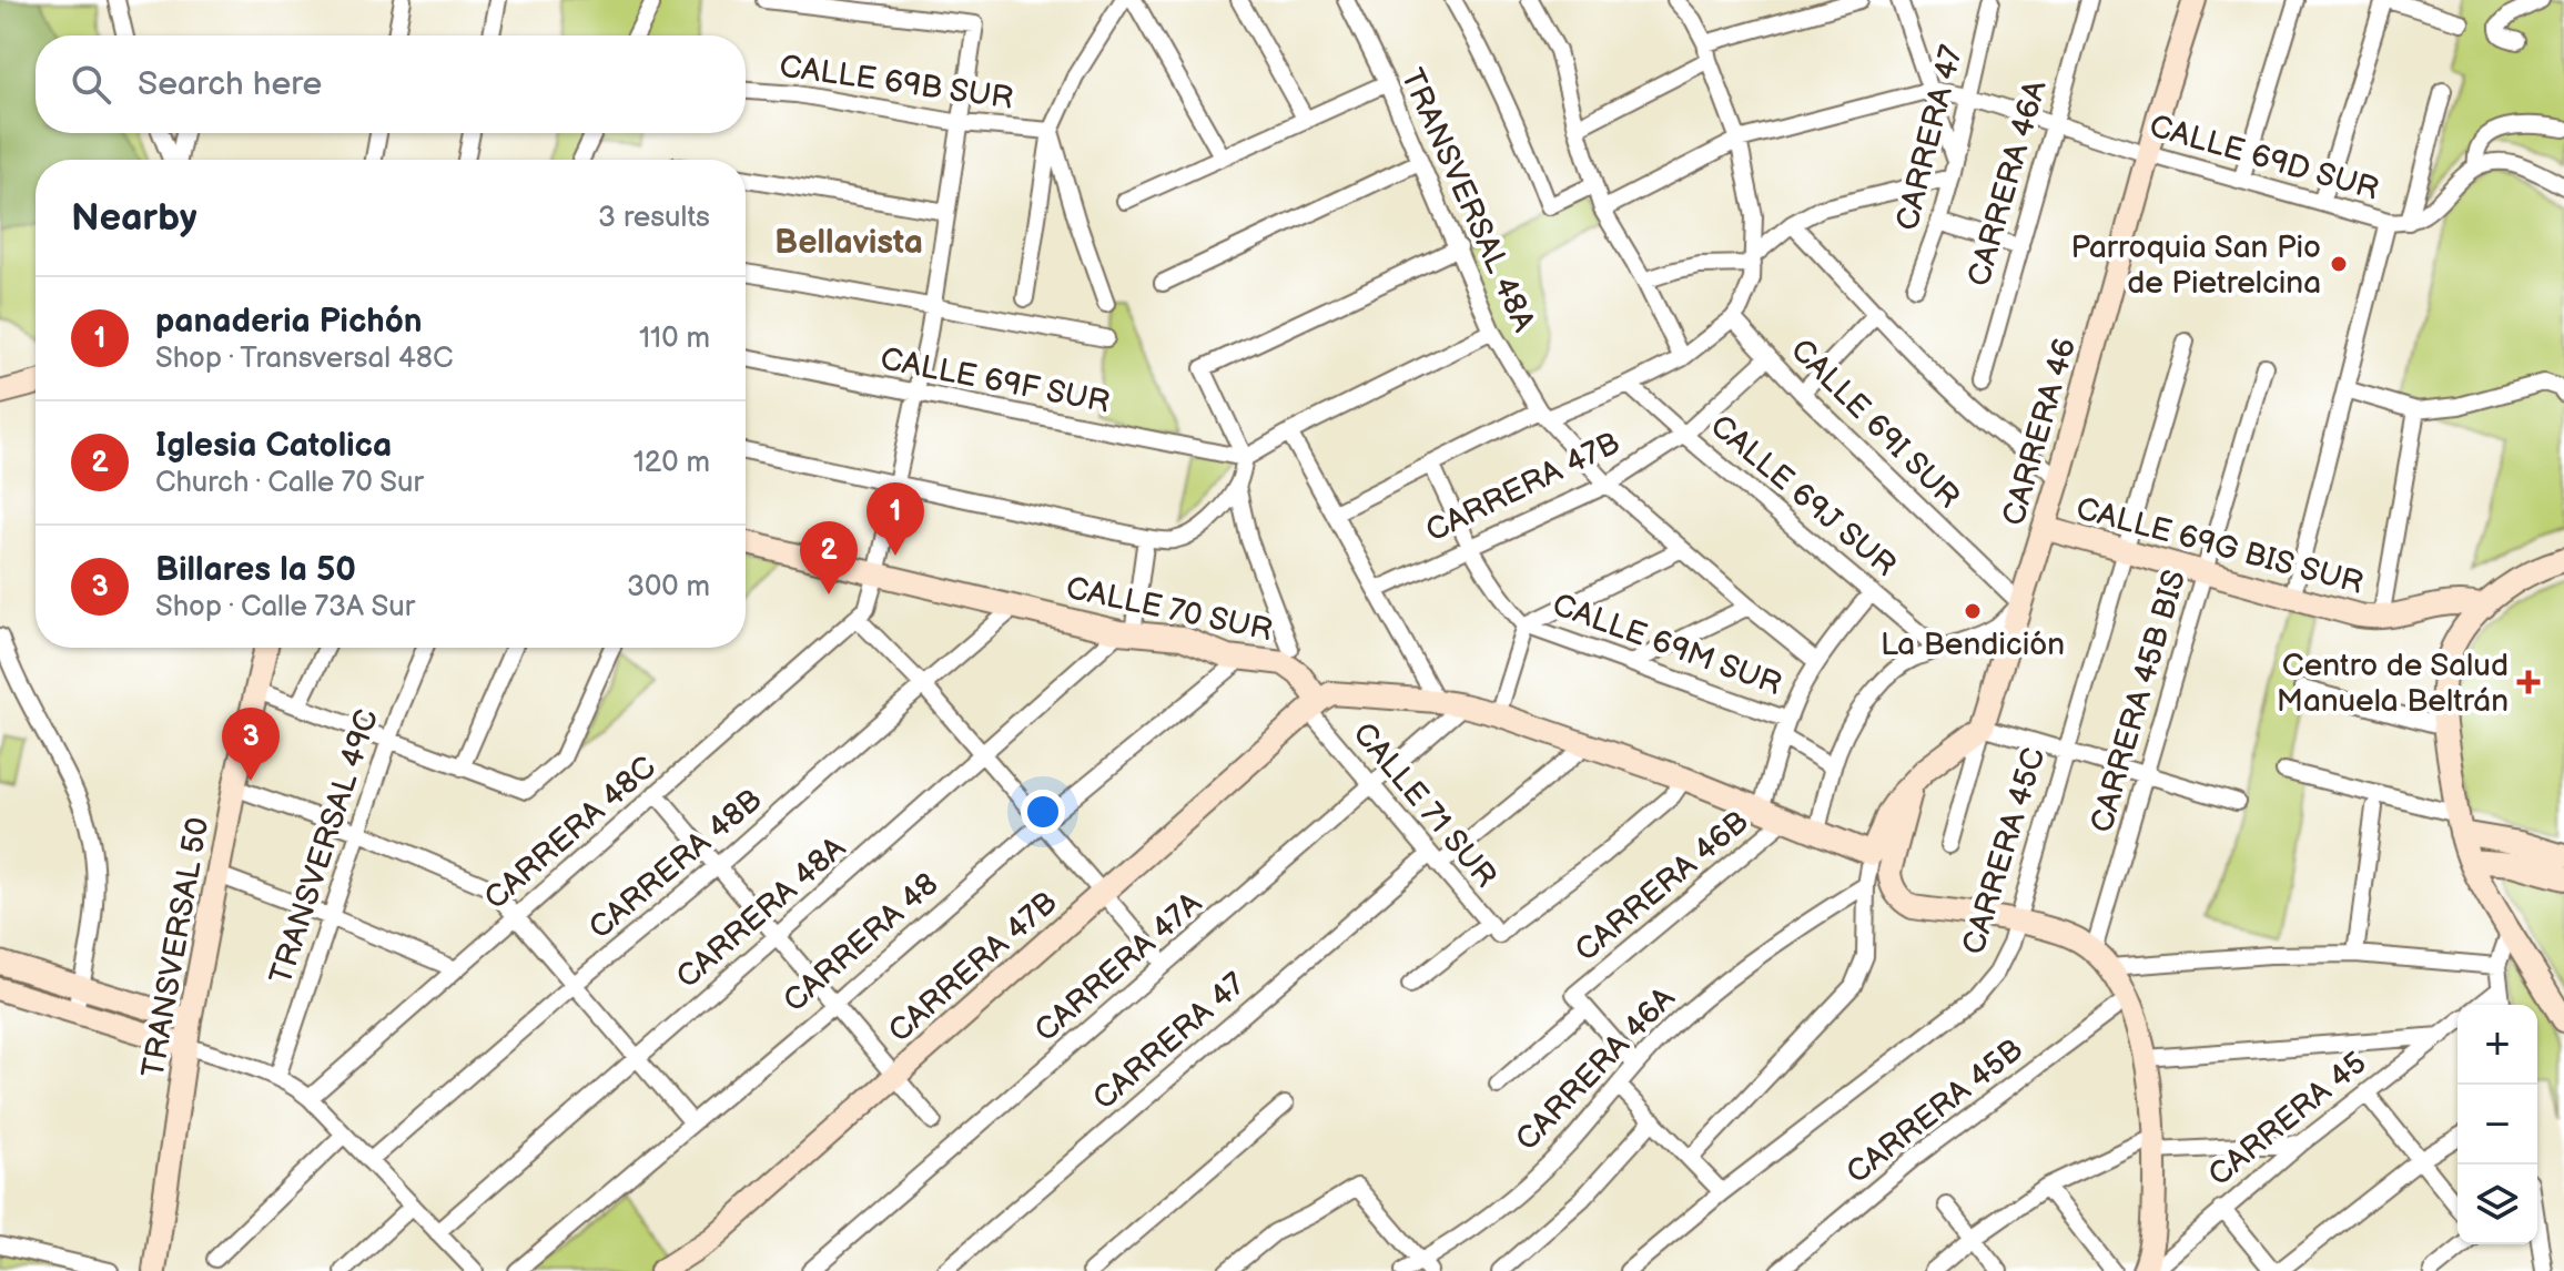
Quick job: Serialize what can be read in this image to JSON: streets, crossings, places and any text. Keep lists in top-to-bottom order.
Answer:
{
  "streets": {
    "street": [
      "CALLE 69B SUR",
      "CARRERA 47",
      "CALLE 69D SUR",
      "CARRERA 46A",
      "TRANSVERSAL 48A",
      "CALLE 69F SUR",
      "CALLE 69I SUR",
      "CARRERA 46",
      "CARRERA 47B",
      "CALLE 69J SUR",
      "CALLE 69G BIS SUR",
      "CALLE 70 SUR",
      "CALLE 69M SUR",
      "CARRERA 45B BIS",
      "CALLE 71 SUR",
      "CARRERA 48C",
      "TRANSVERSAL 49C",
      "CARRERA 45C",
      "CARRERA 48B",
      "CARRERA 46B",
      "CARRERA 48A",
      "CARRERA 48",
      "TRANSVERSAL 50",
      "CARRERA 47A",
      "CARRERA 45B",
      "CARRERA 45"
    ]
  },
  "crossings": [
    ["CARRERA 47", "CALLE 69D SUR"],
    ["CARRERA 47", "CALLE 71 SUR"],
    ["CALLE 69D SUR", "CARRERA 46A"],
    ["CALLE 69D SUR", "CARRERA 46"],
    ["TRANSVERSAL 48A", "CARRERA 47B"],
    ["CALLE 69I SUR", "CARRERA 46"],
    ["CALLE 69I SUR", "CARRERA 47B"],
    ["CARRERA 46", "CALLE 69G BIS SUR"],
    ["CARRERA 47B", "CALLE 69J SUR"],
    ["CARRERA 47B", "CALLE 70 SUR"],
    ["CARRERA 47B", "CALLE 71 SUR"],
    ["CALLE 69G BIS SUR", "CARRERA 45B BIS"],
    ["CALLE 69G BIS SUR", "CARRERA 45C"],
    ["CALLE 70 SUR", "CALLE 71 SUR"],
    ["CALLE 70 SUR", "CARRERA 48B"],
    ["CALLE 70 SUR", "CARRERA 48A"],
    ["CALLE 70 SUR", "CARRERA 48"],
    ["CALLE 71 SUR", "CARRERA 47A"]
  ],
  "districts": ["Bellavista"],
  "places": {
    "other": ["Parroquia San Pio de Pietrelcina", "La Bendición"],
    "health": ["Centro de Salud Manuela Beltrán"]
  },
  "page": {
    "search": "Search here",
    "heading": ["Nearby", "3 results"],
    "list": [
      {
        "mark": "1",
        "name": "panaderia Pichón",
        "note": "Shop · Transversal 48C",
        "value": "110 m"
      },
      {
        "mark": "2",
        "name": "Iglesia Catolica",
        "note": "Church · Calle 70 Sur",
        "value": "120 m"
      },
      {
        "mark": "3",
        "name": "Billares la 50",
        "note": "Shop · Calle 73A Sur",
        "value": "300 m"
      }
    ],
    "pins": ["1", "2", "3"],
    "map_buttons": ["+", "−"]
  }
}
